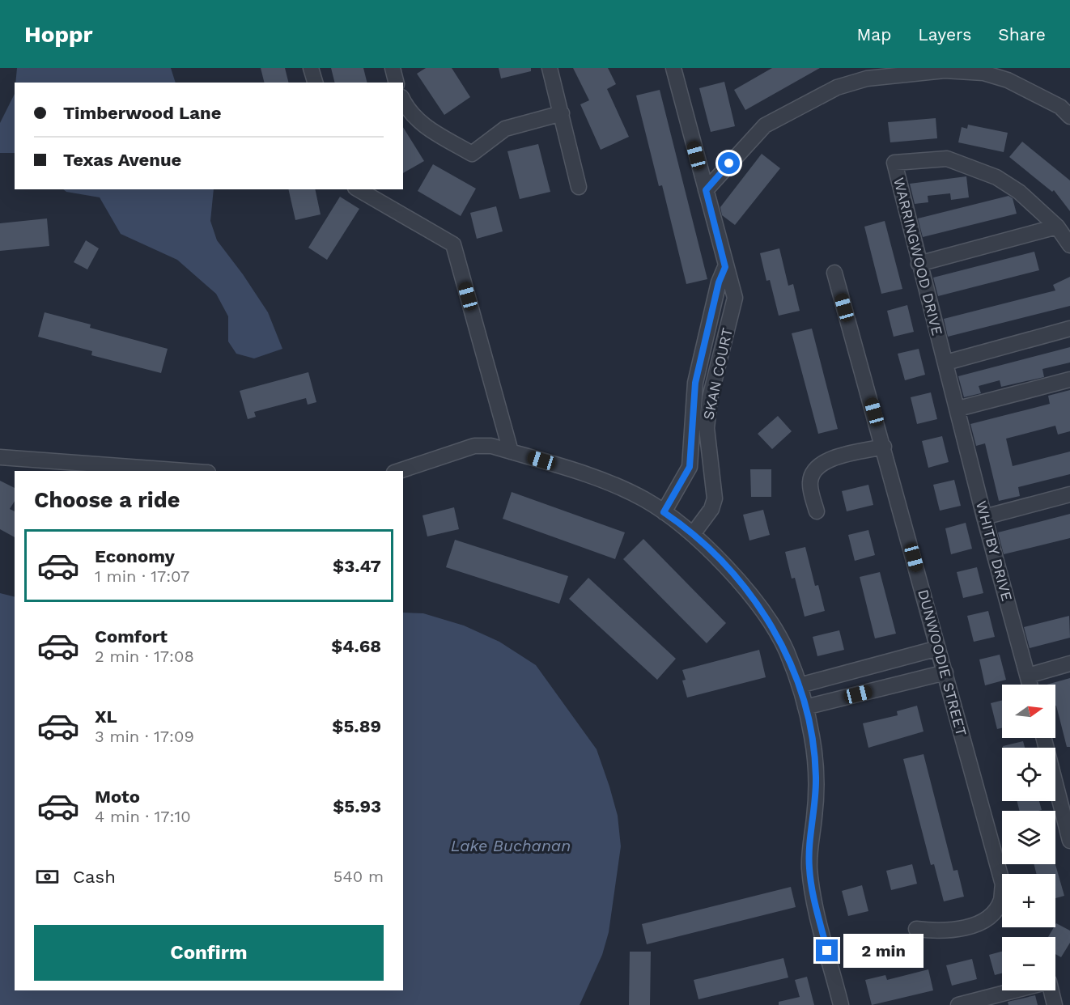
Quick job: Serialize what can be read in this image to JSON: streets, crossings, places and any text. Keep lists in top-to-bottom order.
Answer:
{
  "streets": {
    "street": [
      "WARRINGWOOD DRIVE",
      "SKAN COURT",
      "WHITBY DRIVE",
      "DUNWOODIE STREET"
    ]
  },
  "crossings": [
    ["WARRINGWOOD DRIVE", "WHITBY DRIVE"]
  ],
  "water": ["Lake Buchanan"],
  "north": "right",
  "page": {
    "header": "Hoppr",
    "nav": ["Map", "Layers", "Share"],
    "banner": ["Timberwood Lane", "Texas Avenue"],
    "heading": "Choose a ride",
    "list": [
      {
        "name": "Economy",
        "note": "1 min · 17:07",
        "value": "$3.47"
      },
      {
        "name": "Comfort",
        "note": "2 min · 17:08",
        "value": "$4.68"
      },
      {
        "name": "XL",
        "note": "3 min · 17:09",
        "value": "$5.89"
      },
      {
        "name": "Moto",
        "note": "4 min · 17:10",
        "value": "$5.93"
      }
    ],
    "map_buttons": ["+", "−"],
    "pay": ["Cash", "540 m"],
    "buttons": "Confirm",
    "bubble": "2 min"
  }
}
